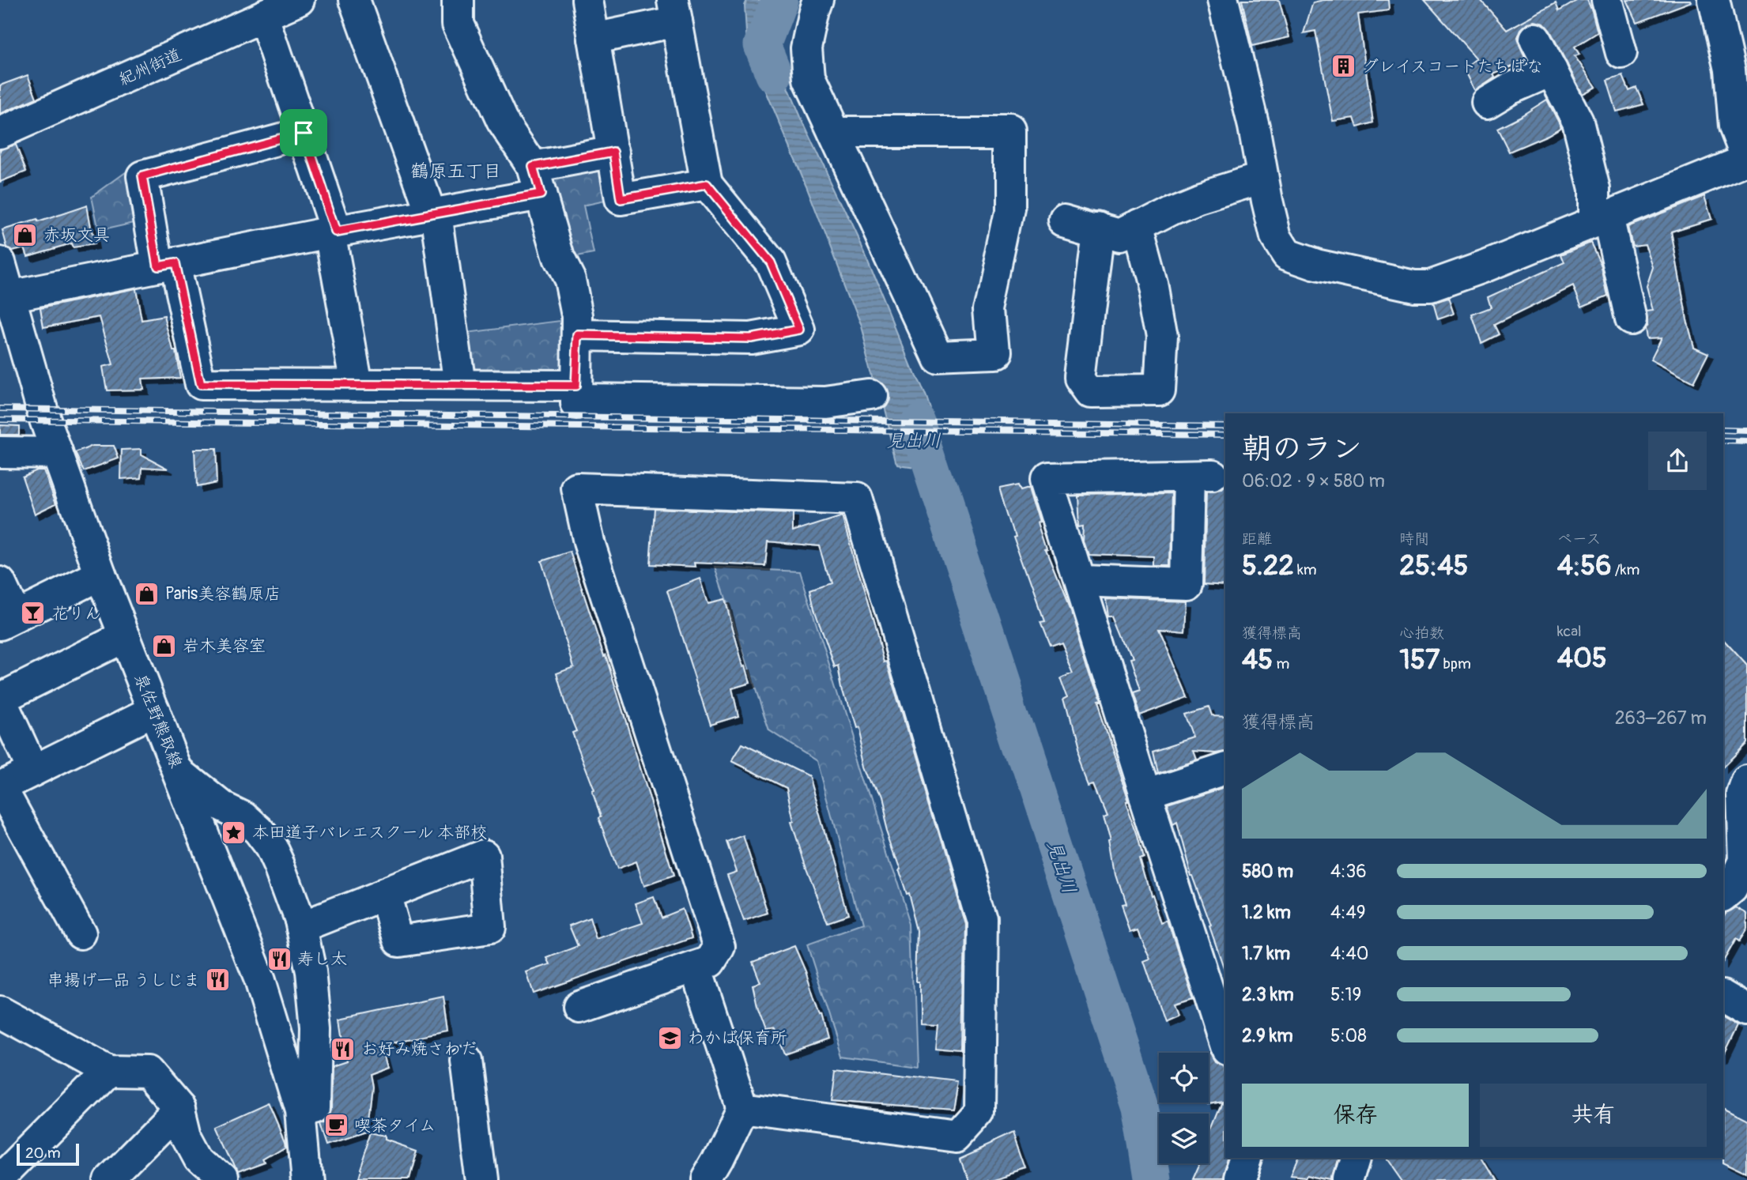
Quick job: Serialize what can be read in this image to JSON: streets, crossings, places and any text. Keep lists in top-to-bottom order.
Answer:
{
  "streets": {
    "street": ["紀州街道", "泉佐野熊取線"]
  },
  "districts": ["鶴原五丁目"],
  "water": ["見出川"],
  "places": {
    "building": ["グレイスコートたちばな"],
    "shop": ["赤坂文具", "Paris美容鶴原店", "岩木美容室"],
    "bar": ["花りん"],
    "place": ["本田道子バレエスクール 本部校"],
    "restaurant": ["寿し太", "串揚げ一品 うしじま", "お好み焼さわだ"],
    "school or university": ["わかば保育所"],
    "cafe": ["喫茶タイム"]
  },
  "scale_bar": "20 m",
  "page": {
    "heading": ["朝のラン", "06:02 · 9 × 580 m"],
    "stats": [
      ["距離", "5.22 km"],
      ["時間", "25:45"],
      ["ペース", "4:56 /km"],
      ["獲得標高", "45 m"],
      ["心拍数", "157 bpm"],
      ["kcal", "405"]
    ],
    "chart": ["獲得標高", "263–267 m"],
    "list": [
      {
        "name": "580 m",
        "note": "4:36"
      },
      {
        "name": "1.2 km",
        "note": "4:49"
      },
      {
        "name": "1.7 km",
        "note": "4:40"
      },
      {
        "name": "2.3 km",
        "note": "5:19"
      },
      {
        "name": "2.9 km",
        "note": "5:08"
      }
    ],
    "buttons": ["保存", "共有"],
    "scale": "20 m"
  }
}
